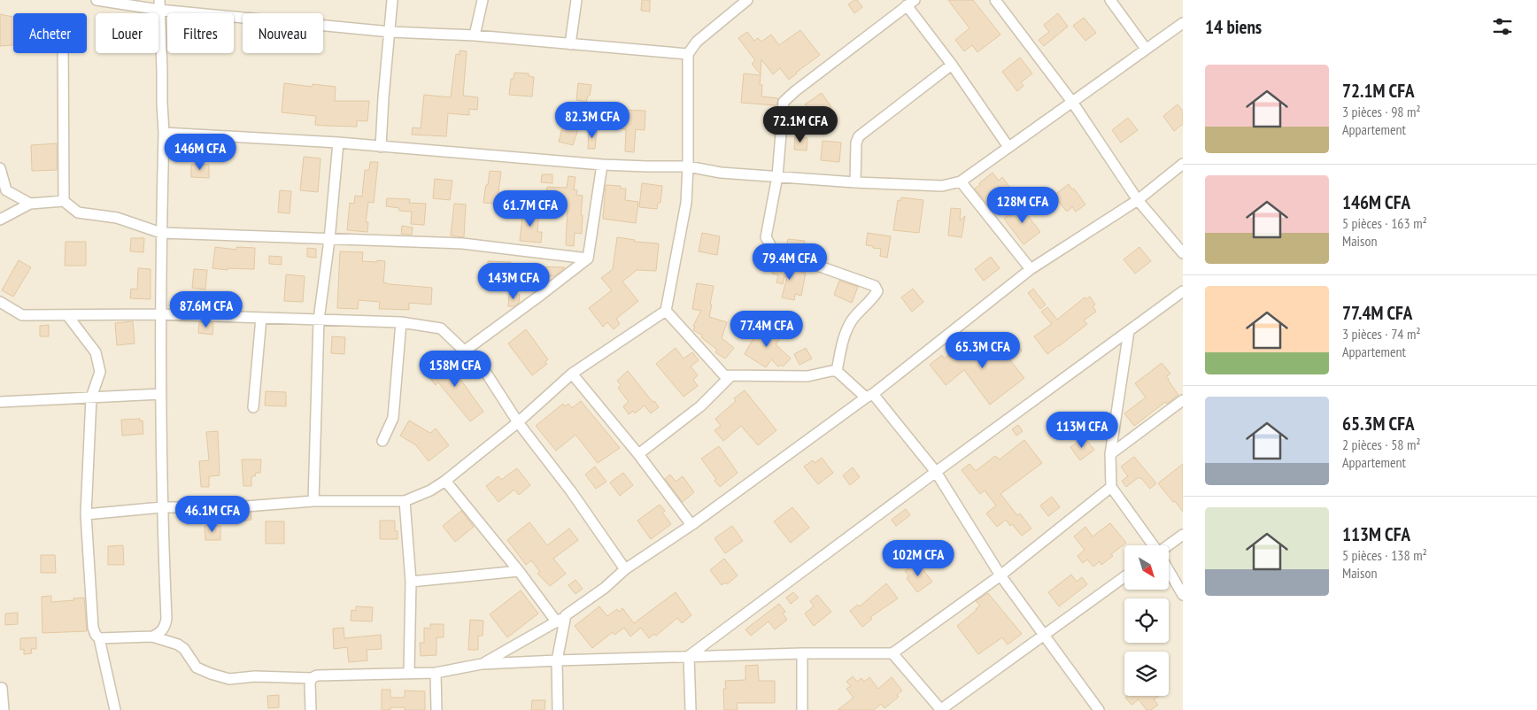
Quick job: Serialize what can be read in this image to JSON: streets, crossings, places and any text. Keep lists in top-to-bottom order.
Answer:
{
  "north": "bottom right",
  "page": {
    "heading": "14 biens",
    "chip": [
      "Acheter",
      "Louer",
      "Filtres",
      "Nouveau"
    ],
    "list": [
      {
        "name": "72.1M CFA",
        "note": "3 pièces · 98 m² · Appartement"
      },
      {
        "name": "146M CFA",
        "note": "5 pièces · 163 m² · Maison"
      },
      {
        "name": "77.4M CFA",
        "note": "3 pièces · 74 m² · Appartement"
      },
      {
        "name": "65.3M CFA",
        "note": "2 pièces · 58 m² · Appartement"
      },
      {
        "name": "113M CFA",
        "note": "5 pièces · 138 m² · Maison"
      }
    ],
    "price": [
      "82.3M CFA",
      "72.1M CFA",
      "146M CFA",
      "128M CFA",
      "61.7M CFA",
      "79.4M CFA",
      "143M CFA",
      "87.6M CFA",
      "77.4M CFA",
      "65.3M CFA",
      "158M CFA",
      "113M CFA",
      "46.1M CFA",
      "102M CFA"
    ]
  }
}
